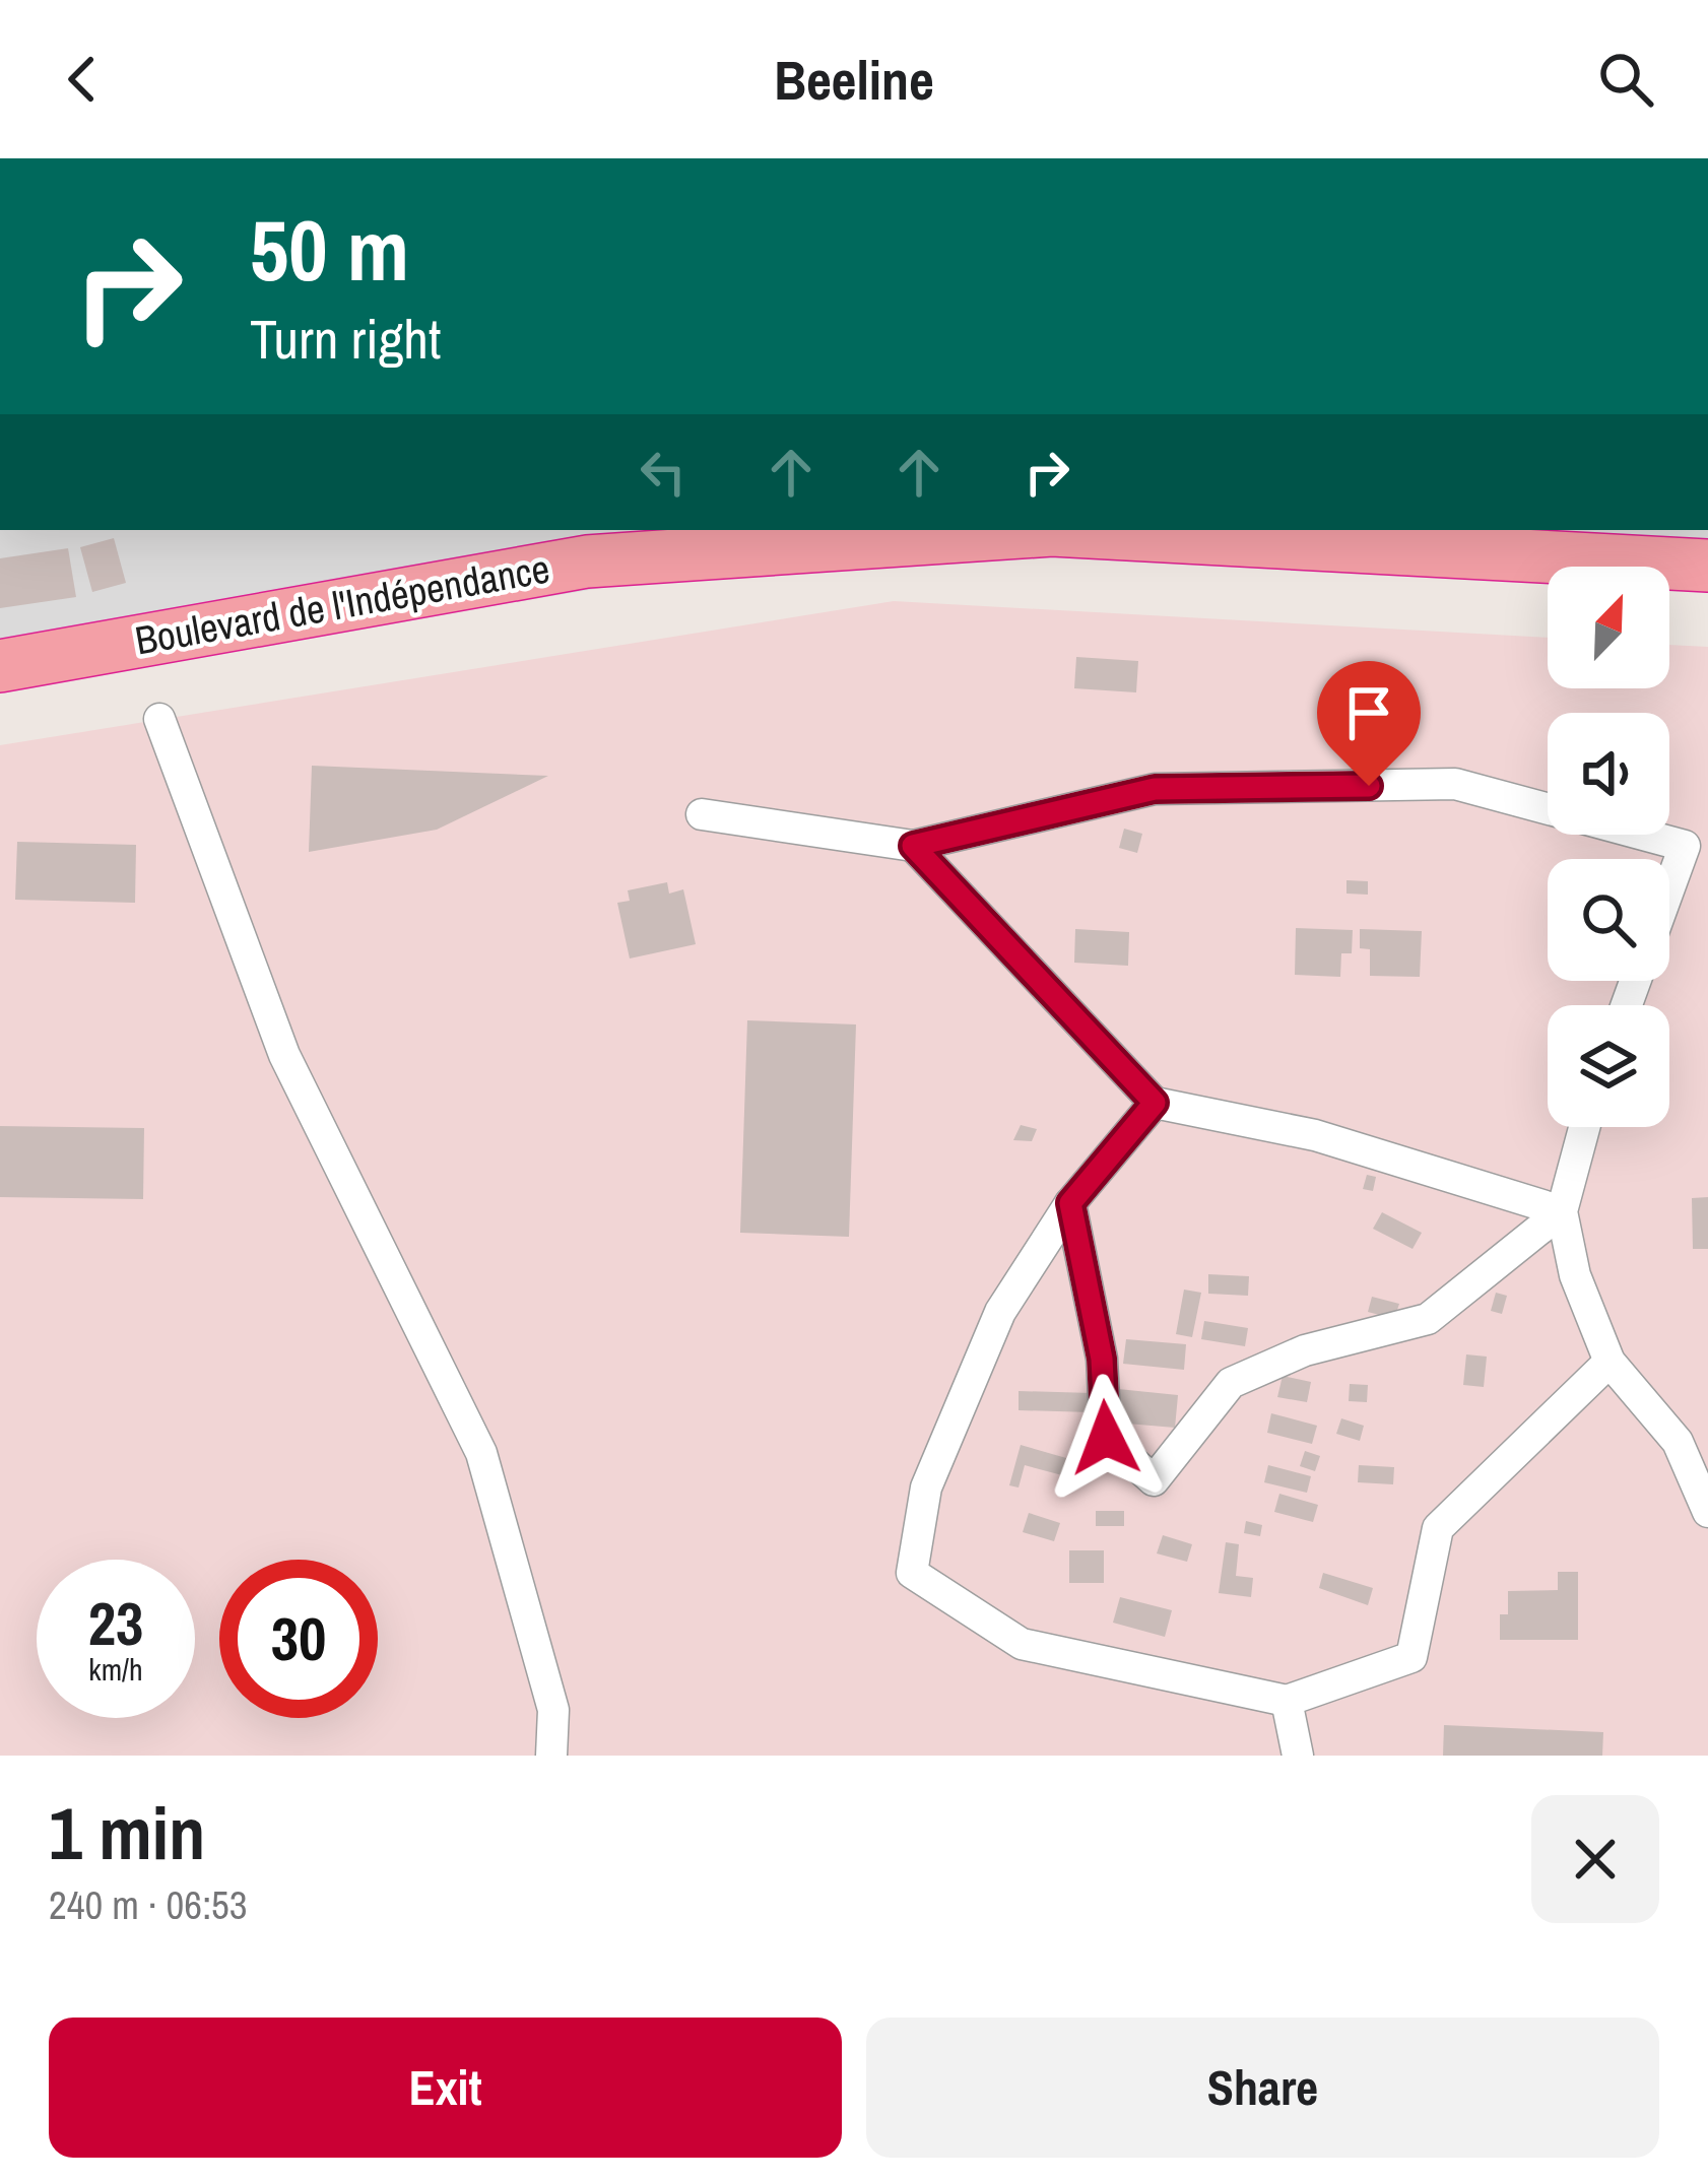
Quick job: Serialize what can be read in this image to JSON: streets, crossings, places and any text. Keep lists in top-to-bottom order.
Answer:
{
  "streets": {
    "highway": ["Boulevard de l'Indépendance"]
  },
  "north": "top right",
  "page": {
    "header": "Beeline",
    "turn": ["50 m", "Turn right"],
    "speed": "23 km/h",
    "limit": "30",
    "heading": ["1 min", "240 m · 06:53"],
    "buttons": ["Exit", "Share"]
  }
}
